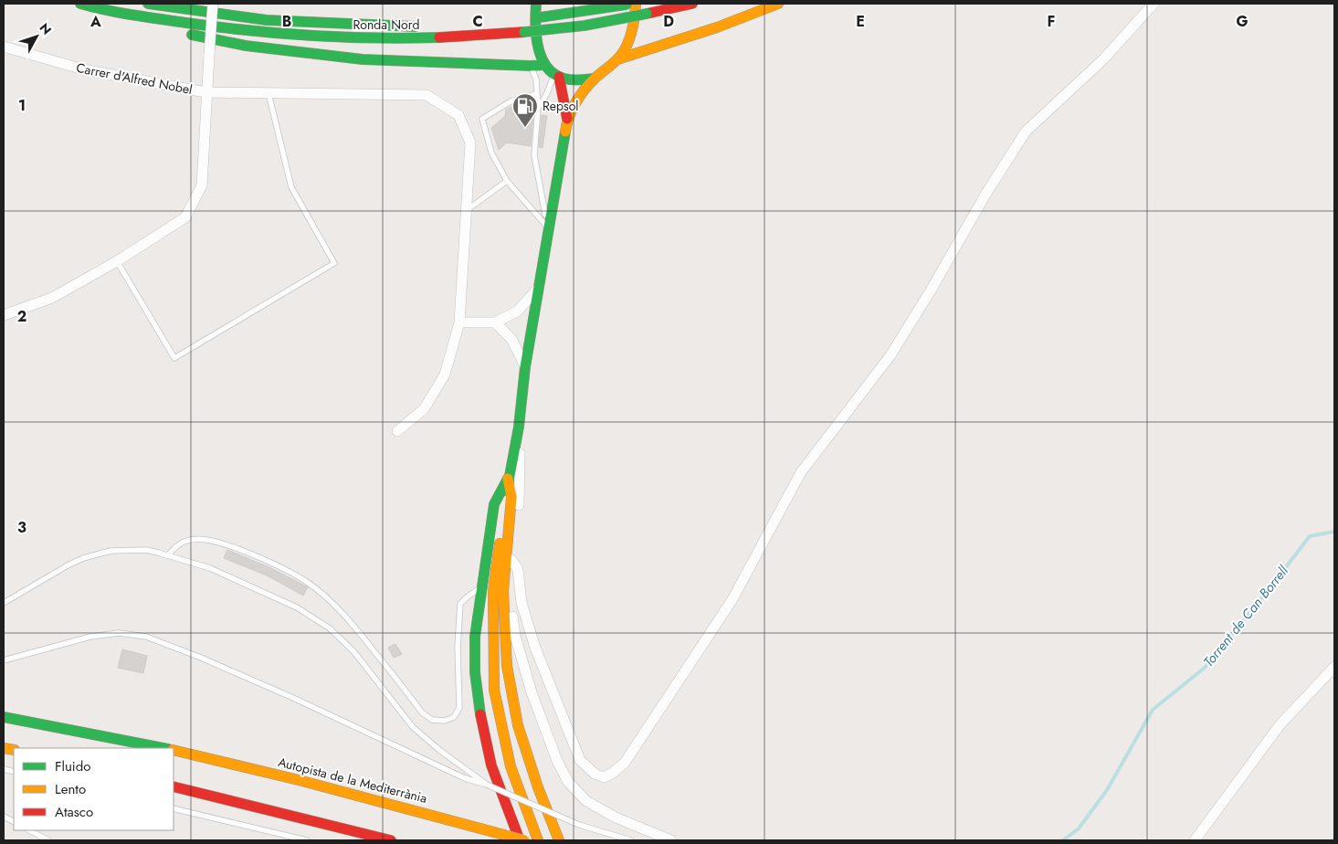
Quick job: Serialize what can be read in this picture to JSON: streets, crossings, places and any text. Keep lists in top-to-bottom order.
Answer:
{
  "streets": {
    "main road": ["Ronda Nord", "Autopista de la Mediterrània"],
    "street": ["Carrer d'Alfred Nobel"]
  },
  "water": ["Torrent de Can Borrell"],
  "places": {
    "fuel station": ["Repsol"]
  },
  "legend": ["Fluido", "Lento", "Atasco"],
  "north": "top right",
  "grid": {
    "columns": [
      "A",
      "B",
      "C",
      "D",
      "E",
      "F",
      "G"
    ],
    "rows": ["1", "2", "3"]
  }
}
